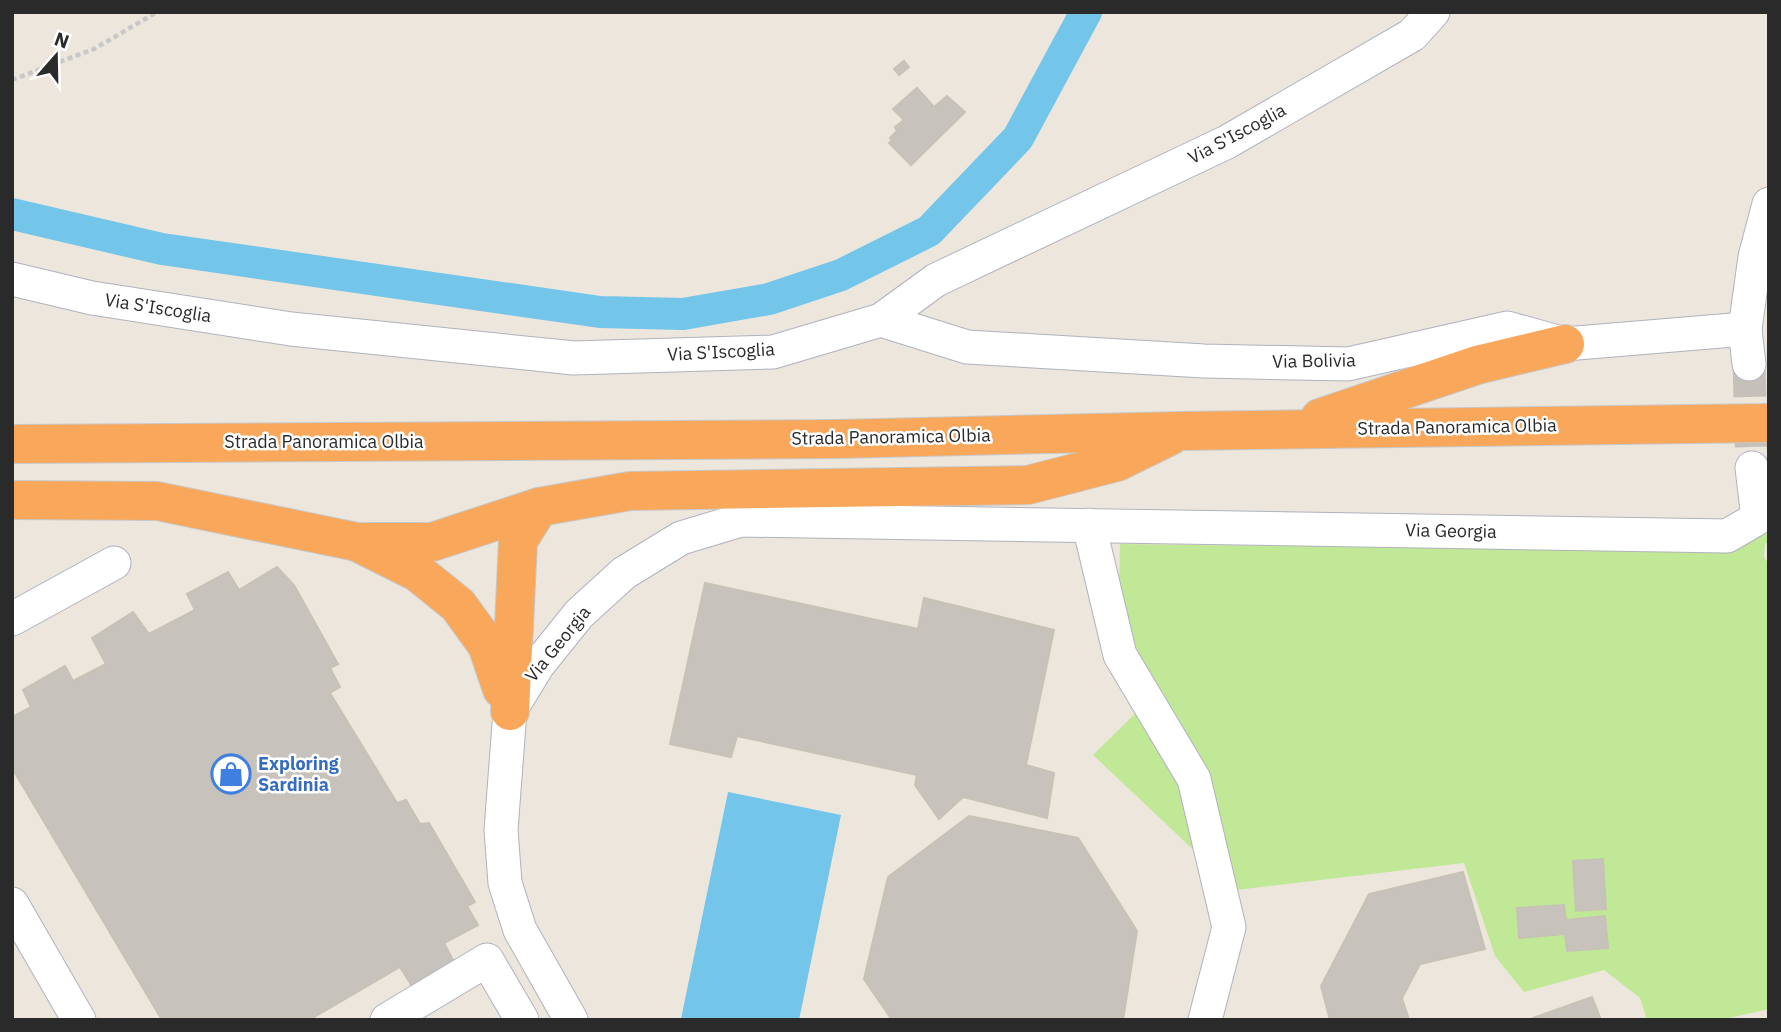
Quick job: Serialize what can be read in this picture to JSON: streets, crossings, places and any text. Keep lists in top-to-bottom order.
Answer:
{
  "streets": {
    "highway": ["Strada Panoramica Olbia"],
    "street": ["Via S'Iscoglia", "Via Bolivia", "Via Georgia"]
  },
  "crossings": [
    ["Via S'Iscoglia", "Via Bolivia"]
  ],
  "places": {
    "shop": ["Exploring Sardinia"]
  },
  "north": "top"
}
